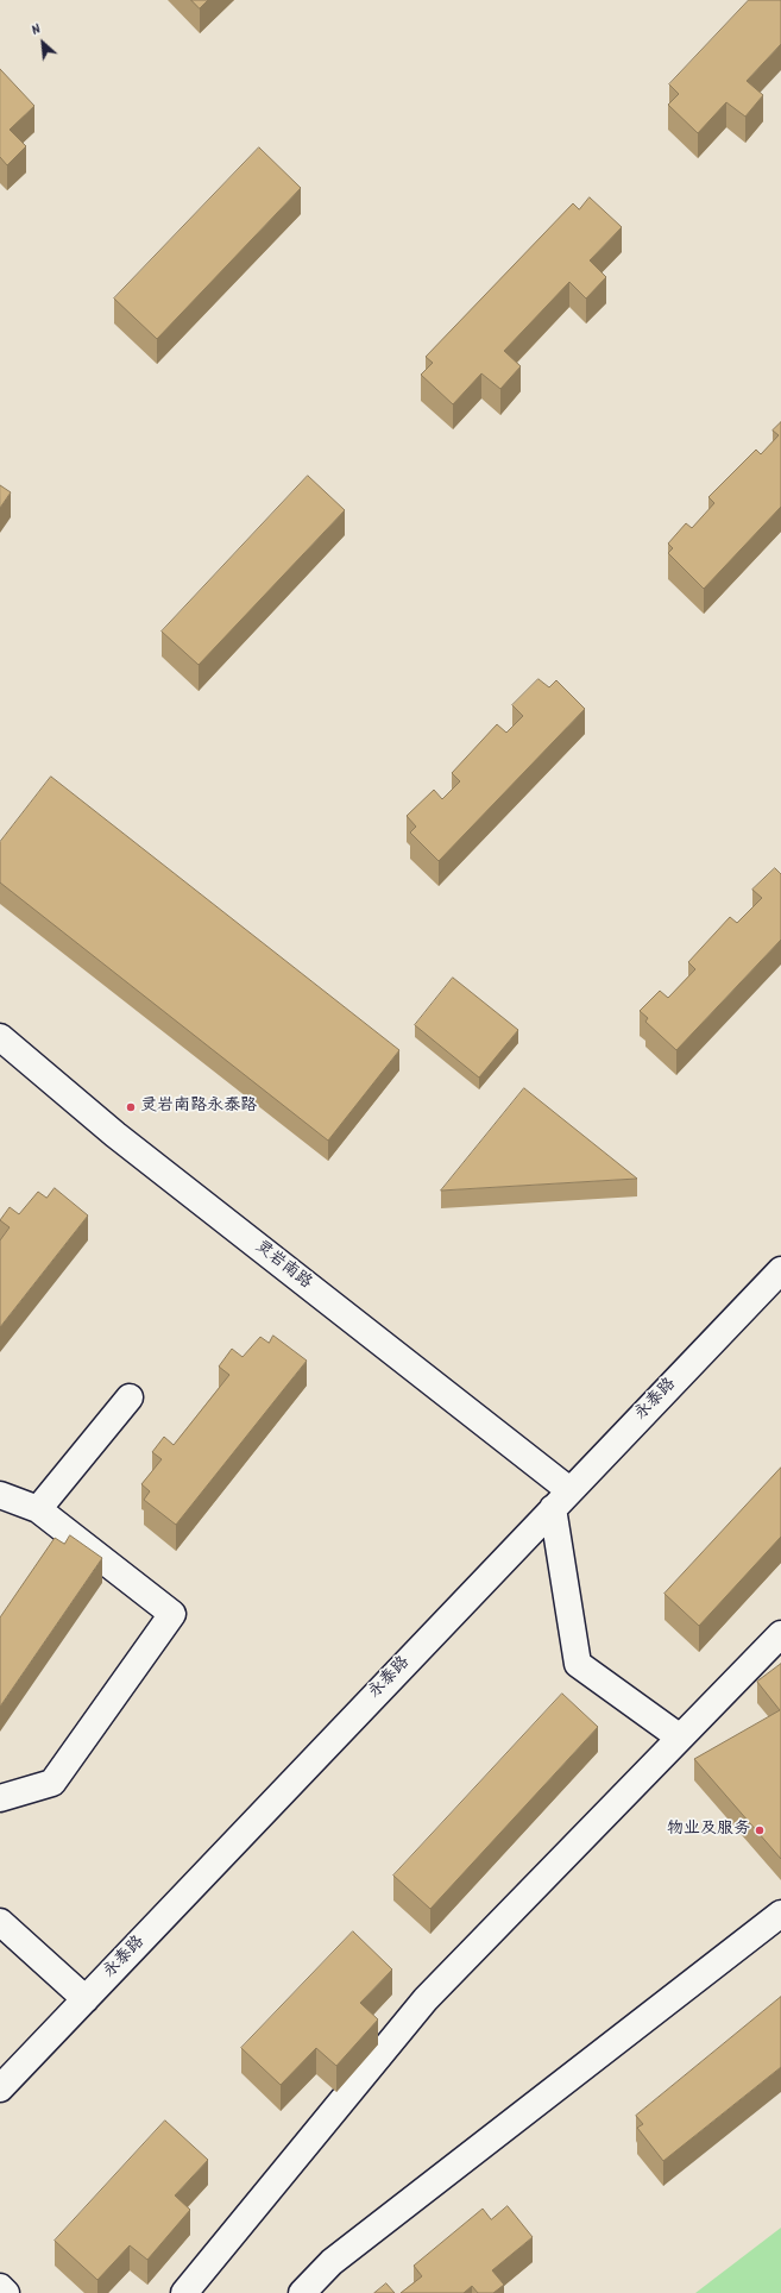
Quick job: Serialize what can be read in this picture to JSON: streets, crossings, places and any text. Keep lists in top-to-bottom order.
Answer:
{
  "streets": {
    "street": ["灵岩南路", "永泰路"]
  },
  "crossings": [
    ["灵岩南路", "永泰路"]
  ],
  "places": ["灵岩南路永泰路", "物业及服务"],
  "north": "top left"
}
